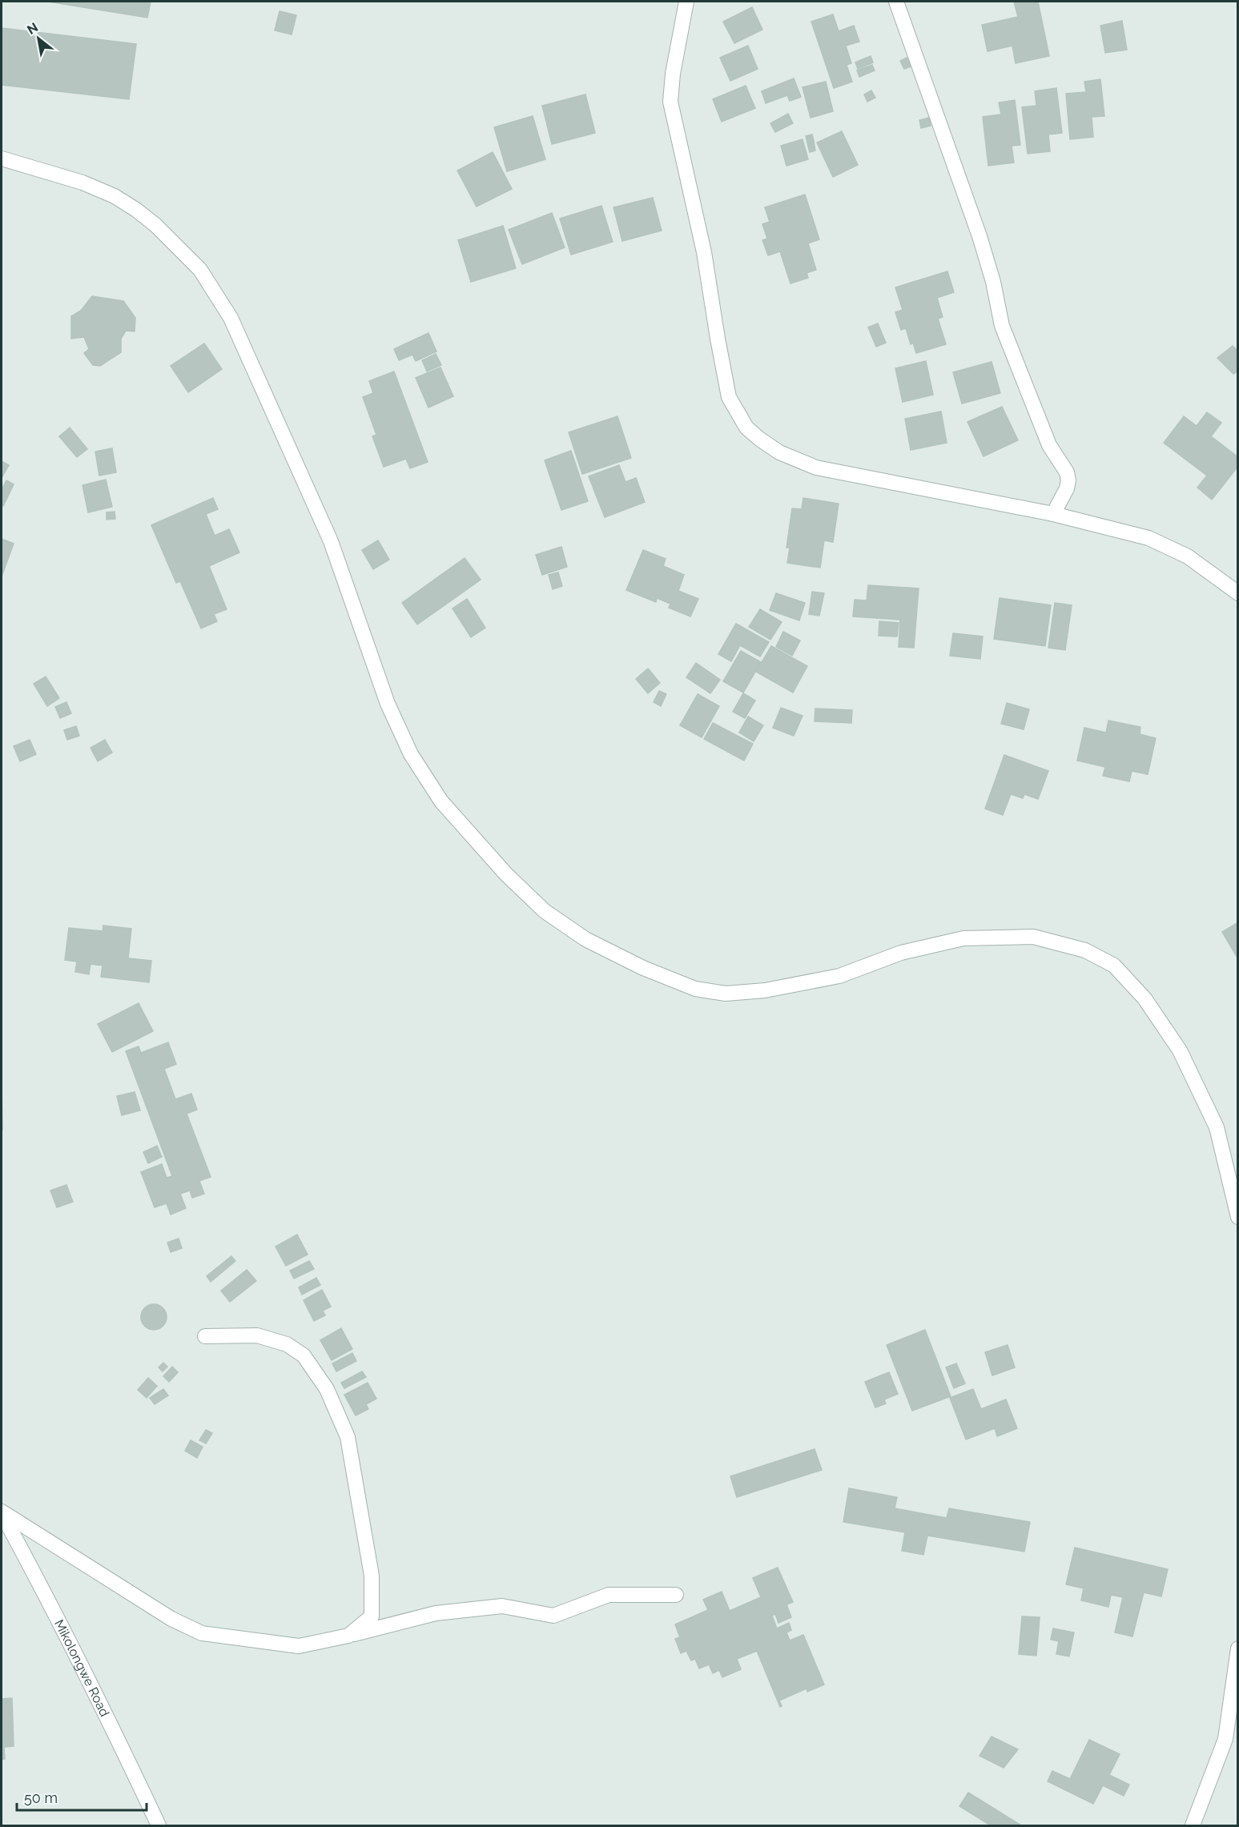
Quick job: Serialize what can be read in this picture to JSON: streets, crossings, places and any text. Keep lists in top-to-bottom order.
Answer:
{
  "streets": {
    "street": ["Mikolongwe Road"]
  },
  "scale_bar": "50 m",
  "north": "top left"
}
